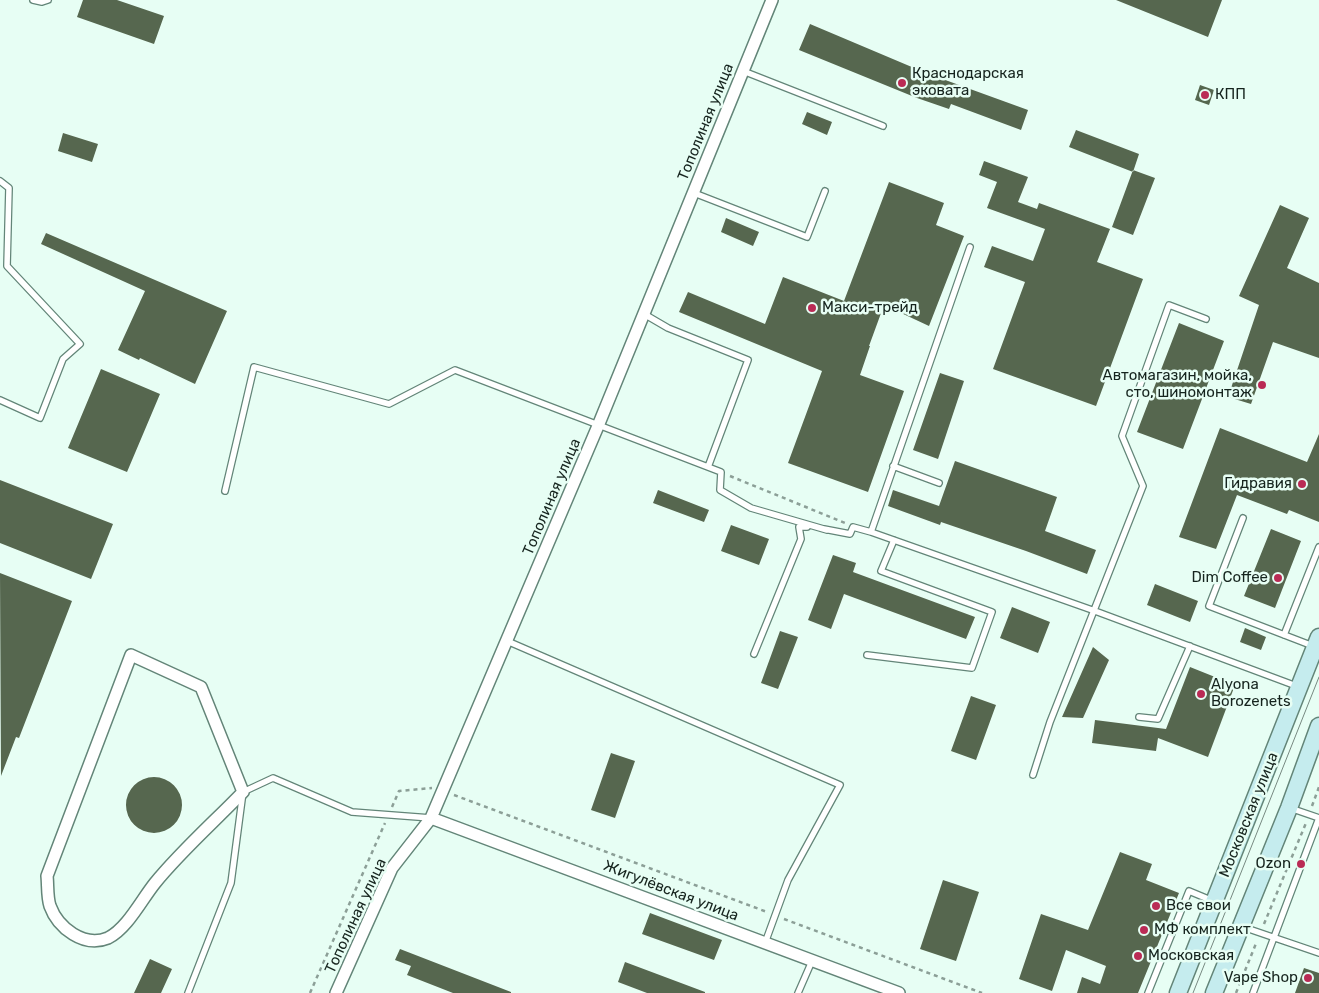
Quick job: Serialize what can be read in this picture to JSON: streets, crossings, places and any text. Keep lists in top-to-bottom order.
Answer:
{
  "streets": {
    "street": ["Тополиная улица", "Московская улица", "Жигулёвская улица"]
  },
  "crossings": [
    ["Тополиная улица", "Жигулёвская улица"]
  ],
  "places": [
    "Краснодарская эковата",
    "КПП",
    "Макси-трейд",
    "Автомагазин, мойка, сто, шиномонтаж",
    "Гидравия",
    "Dim Coffee",
    "Alyona Borozenets",
    "Ozon",
    "Все свои",
    "МФ комплект",
    "Московская",
    "Vape Shop"
  ]
}
